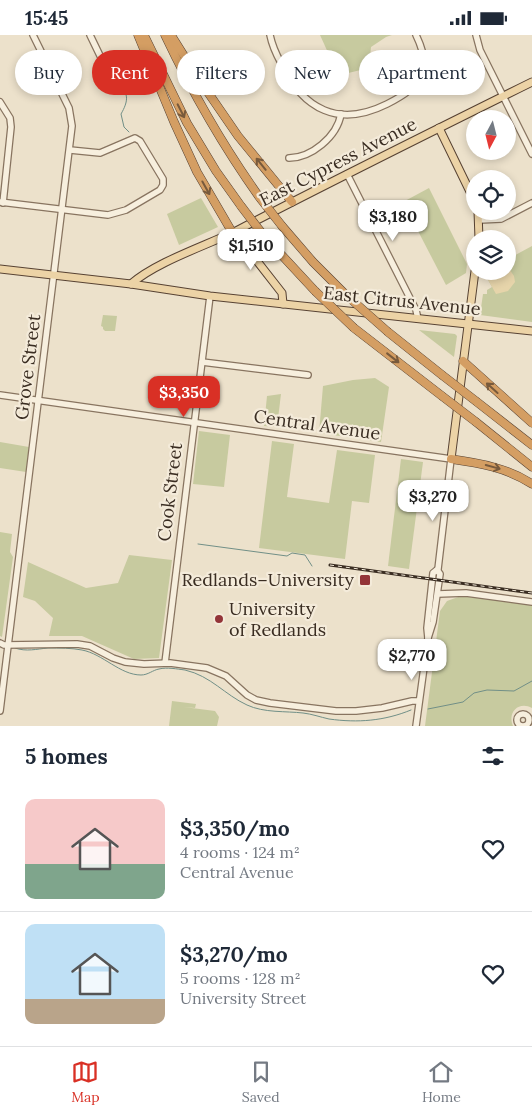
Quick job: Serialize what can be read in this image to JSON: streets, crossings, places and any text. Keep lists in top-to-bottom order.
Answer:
{
  "streets": {
    "main road": ["East Cypress Avenue", "East Citrus Avenue"],
    "street": ["Grove Street", "Central Avenue", "Cook Street"]
  },
  "crossings": [
    ["East Cypress Avenue", "East Citrus Avenue"],
    ["East Citrus Avenue", "Grove Street"],
    ["East Citrus Avenue", "Cook Street"],
    ["Grove Street", "Central Avenue"],
    ["Central Avenue", "Cook Street"]
  ],
  "places": {
    "transit": ["Redlands–University"],
    "other": ["University of Redlands"]
  },
  "north": "bottom",
  "page": {
    "status": "15:45",
    "chip": [
      "Buy",
      "Rent",
      "Filters",
      "New",
      "Apartment"
    ],
    "price": [
      "$3,180",
      "$1,510",
      "$3,350",
      "$3,270",
      "$2,770"
    ],
    "heading": "5 homes",
    "list": [
      {
        "name": "$3,350/mo",
        "note": "4 rooms · 124 m² · Central Avenue"
      },
      {
        "name": "$3,270/mo",
        "note": "5 rooms · 128 m² · University Street"
      }
    ],
    "tabs": ["Map", "Saved", "Home"]
  }
}
